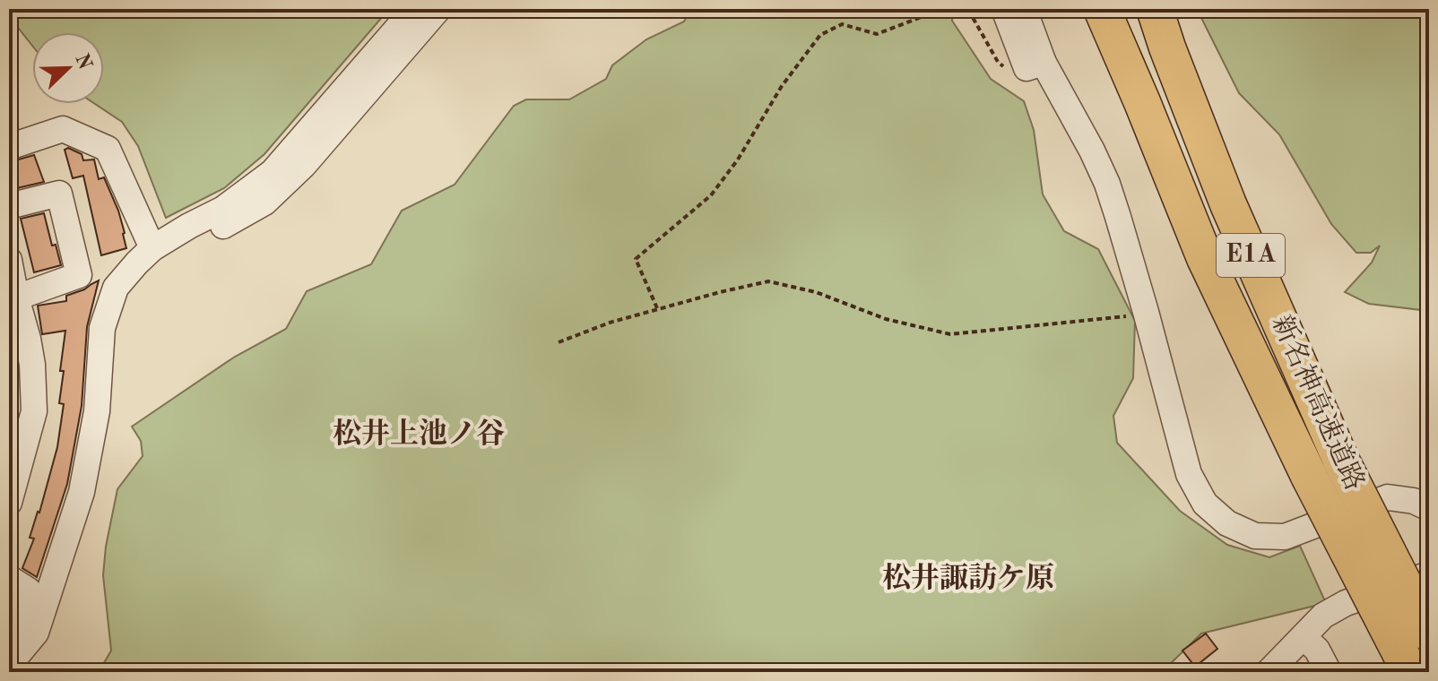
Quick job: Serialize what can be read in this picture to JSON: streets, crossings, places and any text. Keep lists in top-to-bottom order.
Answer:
{
  "streets": {
    "highway": ["E1A", "新名神高速道路"]
  },
  "districts": ["松井上池ノ谷", "松井諏訪ケ原"],
  "north": "top right"
}
